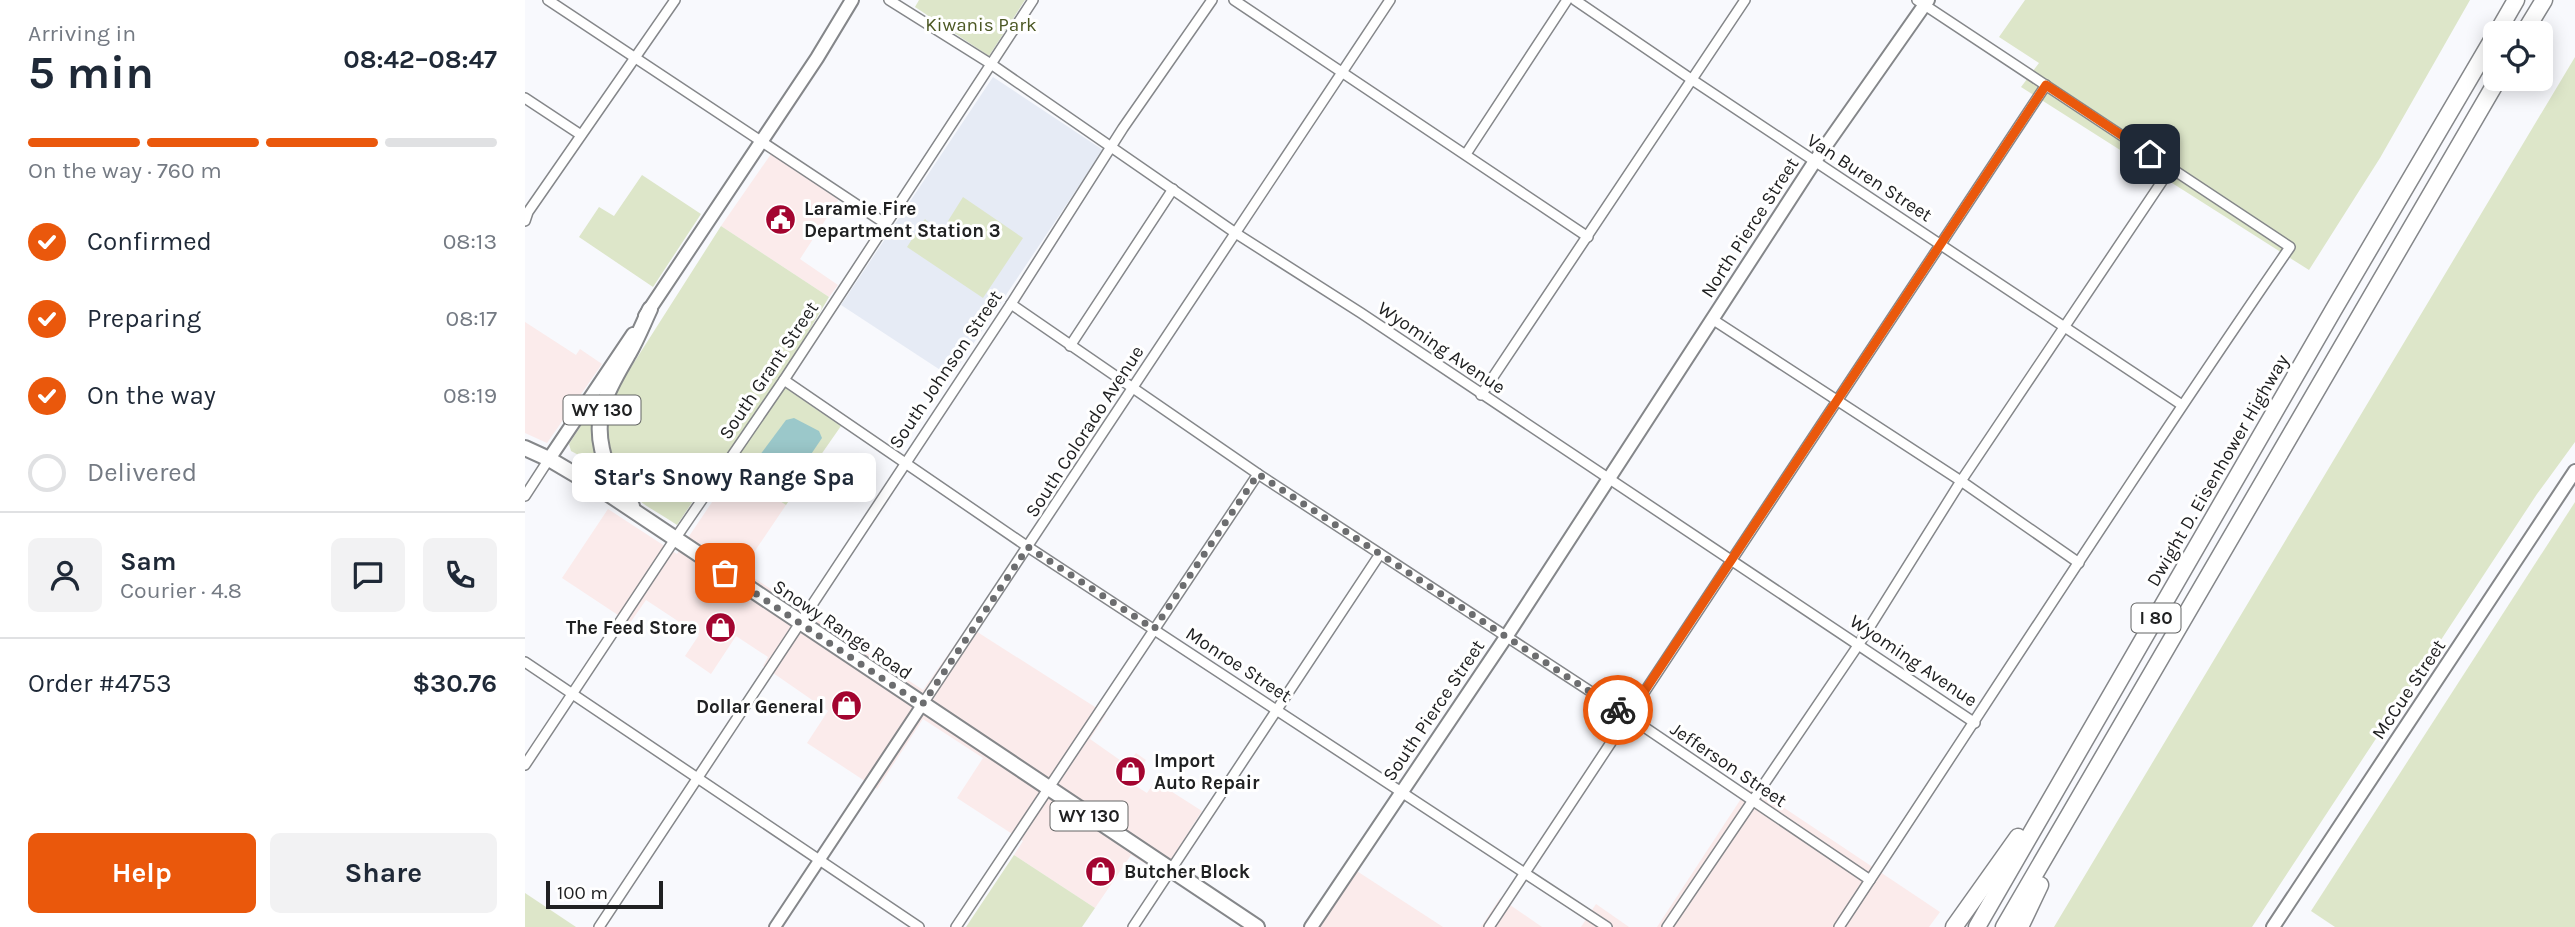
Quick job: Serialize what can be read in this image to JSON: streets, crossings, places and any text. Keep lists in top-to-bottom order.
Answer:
{
  "streets": {
    "highway": ["Dwight D. Eisenhower Highway", "I 80"],
    "main road": [
      "North Pierce Street",
      "WY 130",
      "Snowy Range Road",
      "McCue Street",
      "South Pierce Street"
    ],
    "street": [
      "Van Buren Street",
      "Wyoming Avenue",
      "South Johnson Street",
      "South Grant Street",
      "South Colorado Avenue",
      "Monroe Street",
      "Jefferson Street"
    ]
  },
  "crossings": [
    ["Van Buren Street", "North Pierce Street"],
    ["North Pierce Street", "Wyoming Avenue"],
    ["North Pierce Street", "South Pierce Street"],
    ["Wyoming Avenue", "South Johnson Street"],
    ["Wyoming Avenue", "South Grant Street"],
    ["Wyoming Avenue", "South Colorado Avenue"],
    ["Wyoming Avenue", "South Pierce Street"],
    ["South Johnson Street", "Snowy Range Road"],
    ["South Johnson Street", "Monroe Street"],
    ["South Johnson Street", "Jefferson Street"],
    ["South Grant Street", "Snowy Range Road"],
    ["South Grant Street", "Monroe Street"],
    ["WY 130", "Snowy Range Road"],
    ["South Colorado Avenue", "Snowy Range Road"],
    ["South Colorado Avenue", "Monroe Street"],
    ["South Colorado Avenue", "Jefferson Street"],
    ["Monroe Street", "South Pierce Street"],
    ["South Pierce Street", "Jefferson Street"]
  ],
  "parks": ["Kiwanis Park"],
  "places": {
    "public building": ["Laramie Fire Department Station 3"],
    "other": ["Star's Snowy Range Spa"],
    "shop": [
      "The Feed Store",
      "Dollar General",
      "Import Auto Repair",
      "Butcher Block"
    ]
  },
  "scale_bar": "100 m",
  "page": {
    "heading": ["5 min", "Arriving in", "08:42–08:47"],
    "panel": [
      "Sam",
      "Courier · 4.8",
      "Order #4753",
      "$30.76"
    ],
    "bar": "On the way · 760 m",
    "list": [
      ["Confirmed", "08:13"],
      ["Preparing", "08:17"],
      ["On the way", "08:19"],
      "Delivered"
    ],
    "bubble": "Star's Snowy Range Spa",
    "buttons": ["Help", "Share"],
    "scale": "100 m"
  }
}
